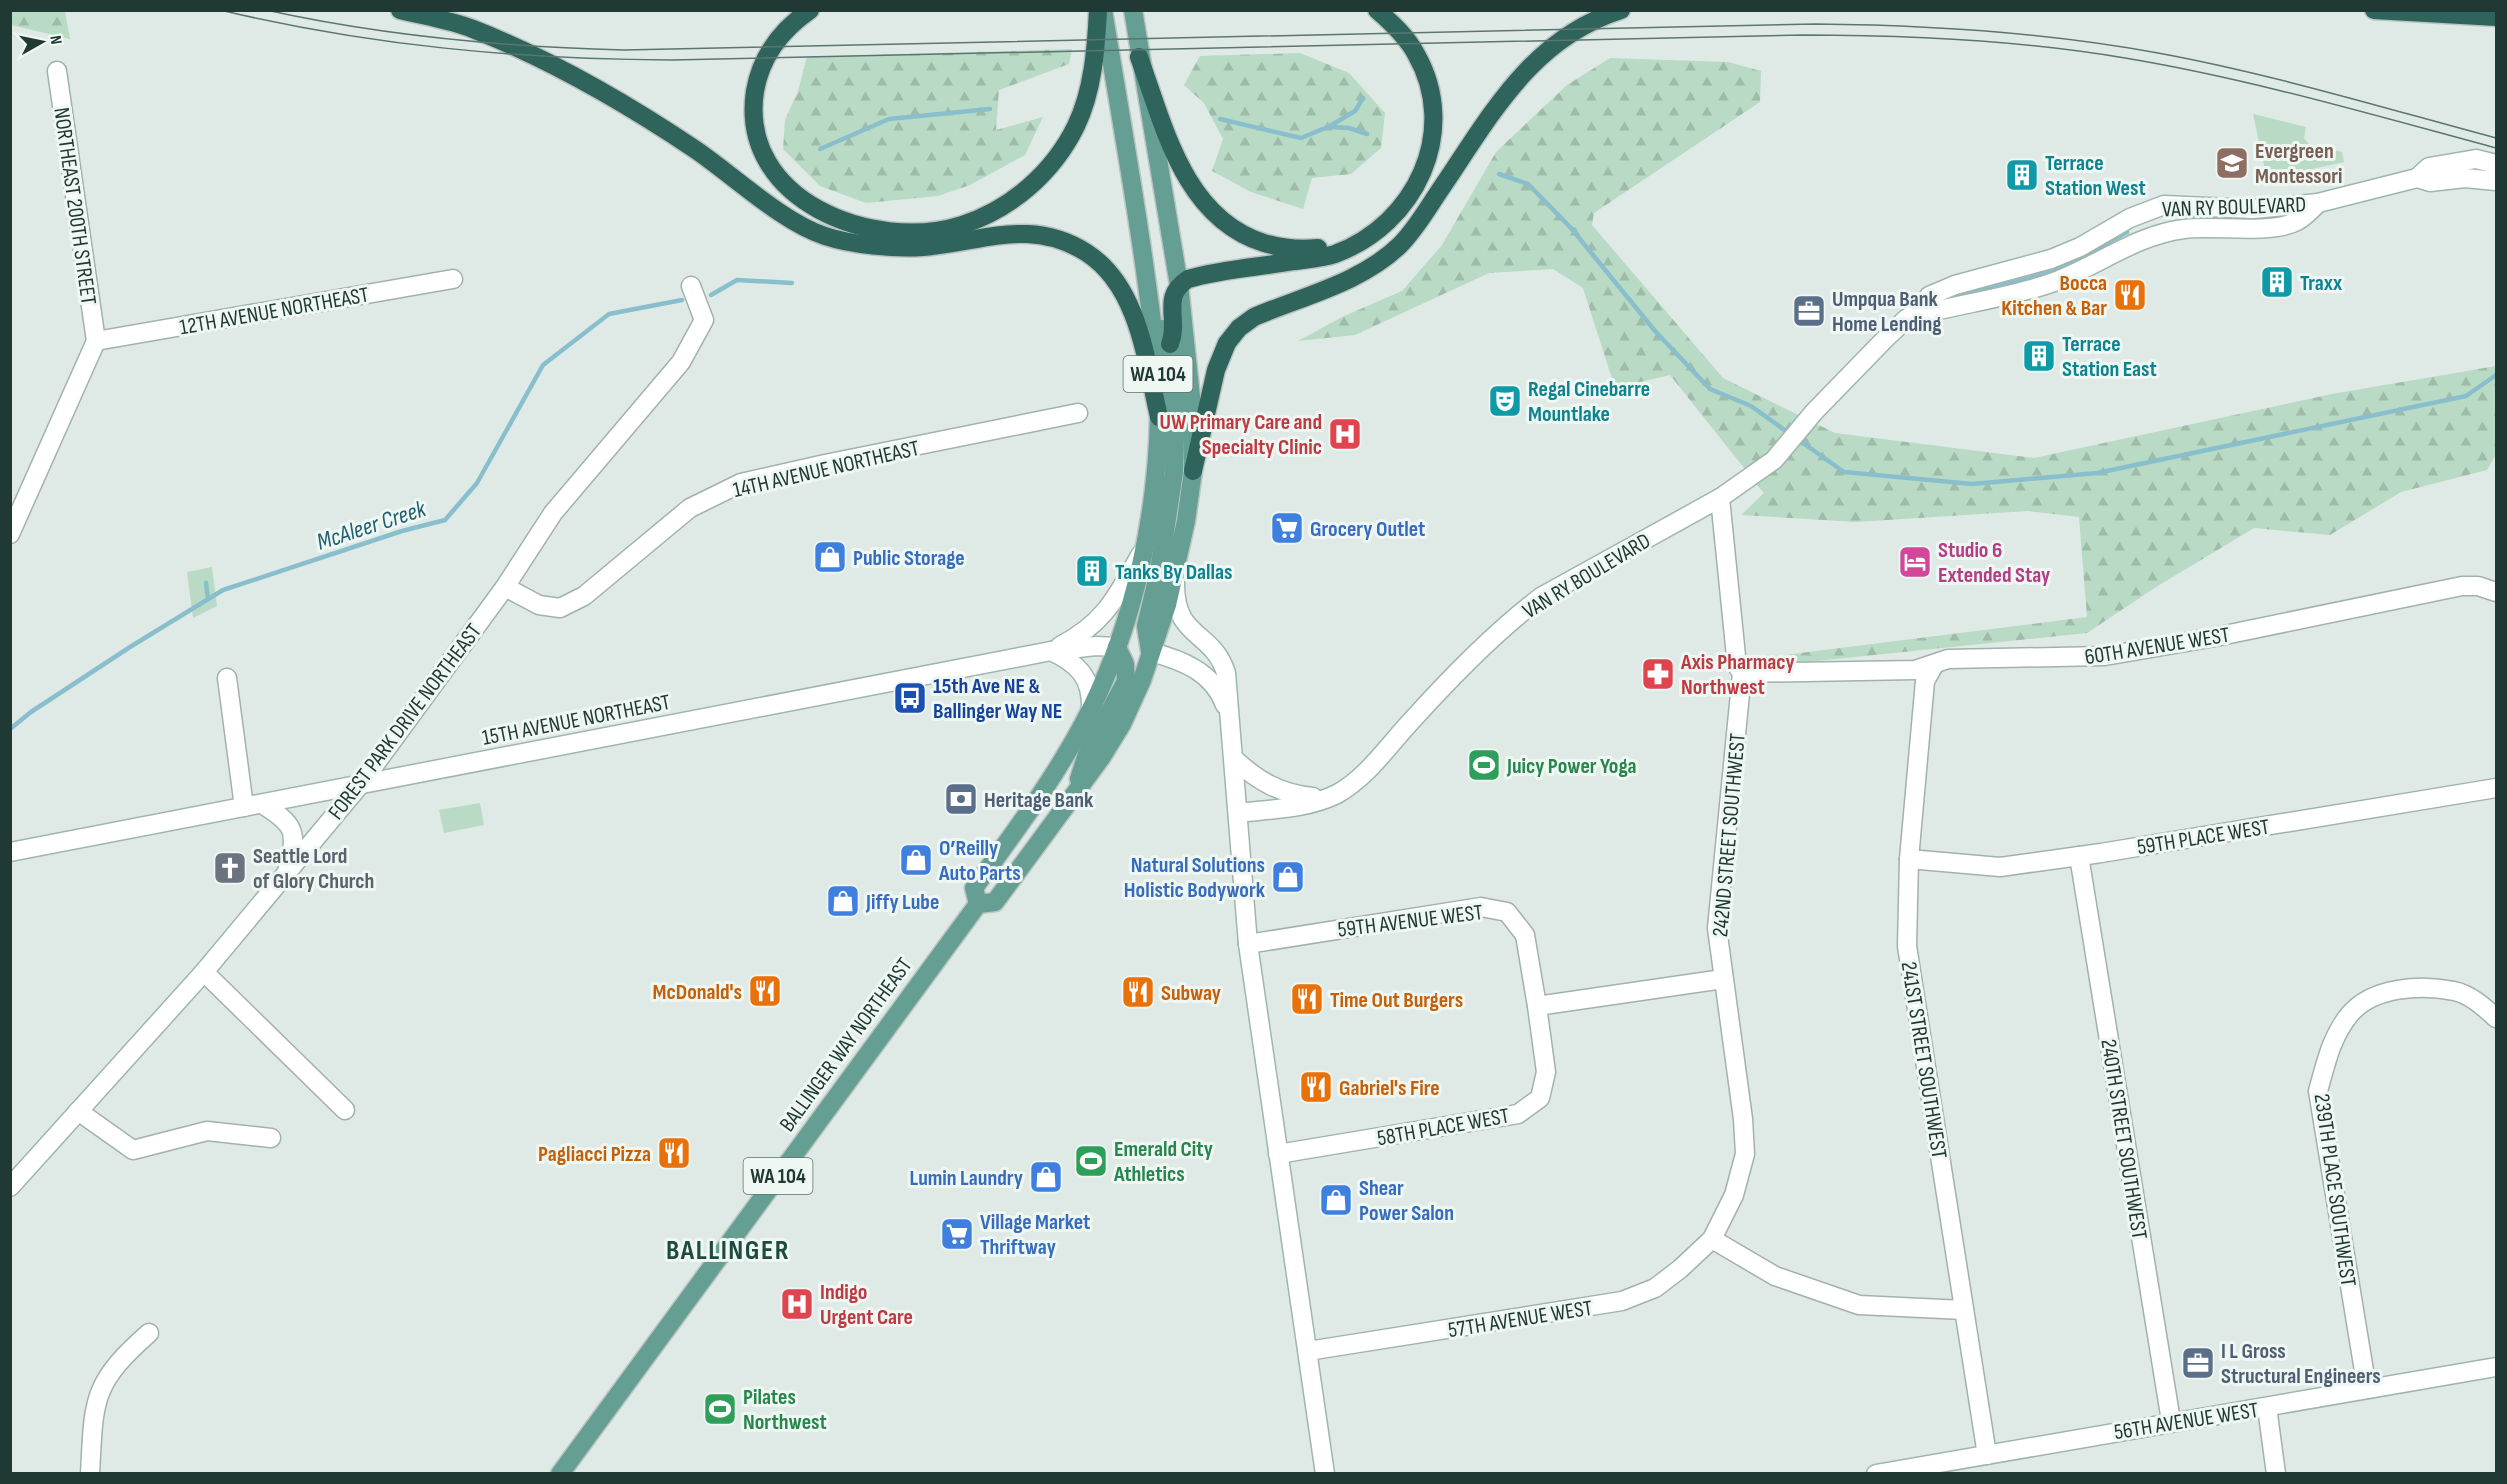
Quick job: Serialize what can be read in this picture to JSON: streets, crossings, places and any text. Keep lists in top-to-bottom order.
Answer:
{
  "streets": {
    "main road": ["WA 104", "15TH AVENUE NORTHEAST", "BALLINGER WAY NORTHEAST"],
    "street": [
      "NORTHEAST 200TH STREET",
      "VAN RY BOULEVARD",
      "12TH AVENUE NORTHEAST",
      "14TH AVENUE NORTHEAST",
      "60TH AVENUE WEST",
      "FOREST PARK DRIVE NORTHEAST",
      "242ND STREET SOUTHWEST",
      "59TH PLACE WEST",
      "59TH AVENUE WEST",
      "241ST STREET SOUTHWEST",
      "58TH PLACE WEST",
      "240TH STREET SOUTHWEST",
      "239TH PLACE SOUTHWEST",
      "57TH AVENUE WEST",
      "56TH AVENUE WEST"
    ]
  },
  "crossings": [
    ["NORTHEAST 200TH STREET", "12TH AVENUE NORTHEAST"],
    ["VAN RY BOULEVARD", "242ND STREET SOUTHWEST"],
    ["WA 104", "15TH AVENUE NORTHEAST"],
    ["WA 104", "BALLINGER WAY NORTHEAST"],
    ["14TH AVENUE NORTHEAST", "FOREST PARK DRIVE NORTHEAST"],
    ["60TH AVENUE WEST", "242ND STREET SOUTHWEST"],
    ["60TH AVENUE WEST", "241ST STREET SOUTHWEST"],
    ["15TH AVENUE NORTHEAST", "FOREST PARK DRIVE NORTHEAST"],
    ["15TH AVENUE NORTHEAST", "BALLINGER WAY NORTHEAST"],
    ["242ND STREET SOUTHWEST", "57TH AVENUE WEST"],
    ["59TH PLACE WEST", "241ST STREET SOUTHWEST"],
    ["59TH PLACE WEST", "240TH STREET SOUTHWEST"],
    ["59TH AVENUE WEST", "58TH PLACE WEST"],
    ["241ST STREET SOUTHWEST", "56TH AVENUE WEST"],
    ["240TH STREET SOUTHWEST", "56TH AVENUE WEST"],
    ["239TH PLACE SOUTHWEST", "56TH AVENUE WEST"]
  ],
  "districts": ["BALLINGER"],
  "water": ["McAleer Creek"],
  "places": {
    "school or university": ["Evergreen Montessori"],
    "building": [
      "Terrace Station West",
      "Traxx",
      "Terrace Station East",
      "Tanks By Dallas"
    ],
    "restaurant": [
      "Bocca Kitchen & Bar",
      "McDonald's",
      "Subway",
      "Time Out Burgers",
      "Gabriel's Fire",
      "Pagliacci Pizza"
    ],
    "office": ["Umpqua Bank Home Lending", "I L Gross Structural Engineers"],
    "theatre": ["Regal Cinebarre Mountlake"],
    "hospital": ["UW Primary Care and Specialty Clinic", "Indigo Urgent Care"],
    "supermarket": ["Grocery Outlet", "Village Market Thriftway"],
    "shop": [
      "Public Storage",
      "O’Reilly Auto Parts",
      "Natural Solutions Holistic Bodywork",
      "Jiffy Lube",
      "Lumin Laundry",
      "Shear Power Salon"
    ],
    "hotel": ["Studio 6 Extended Stay"],
    "pharmacy": ["Axis Pharmacy Northwest"],
    "bus stop": ["15th Ave NE & Ballinger Way NE"],
    "sports": ["Juicy Power Yoga", "Emerald City Athletics", "Pilates Northwest"],
    "bank": ["Heritage Bank"],
    "church": ["Seattle Lord of Glory Church"]
  },
  "north": "right"
}
